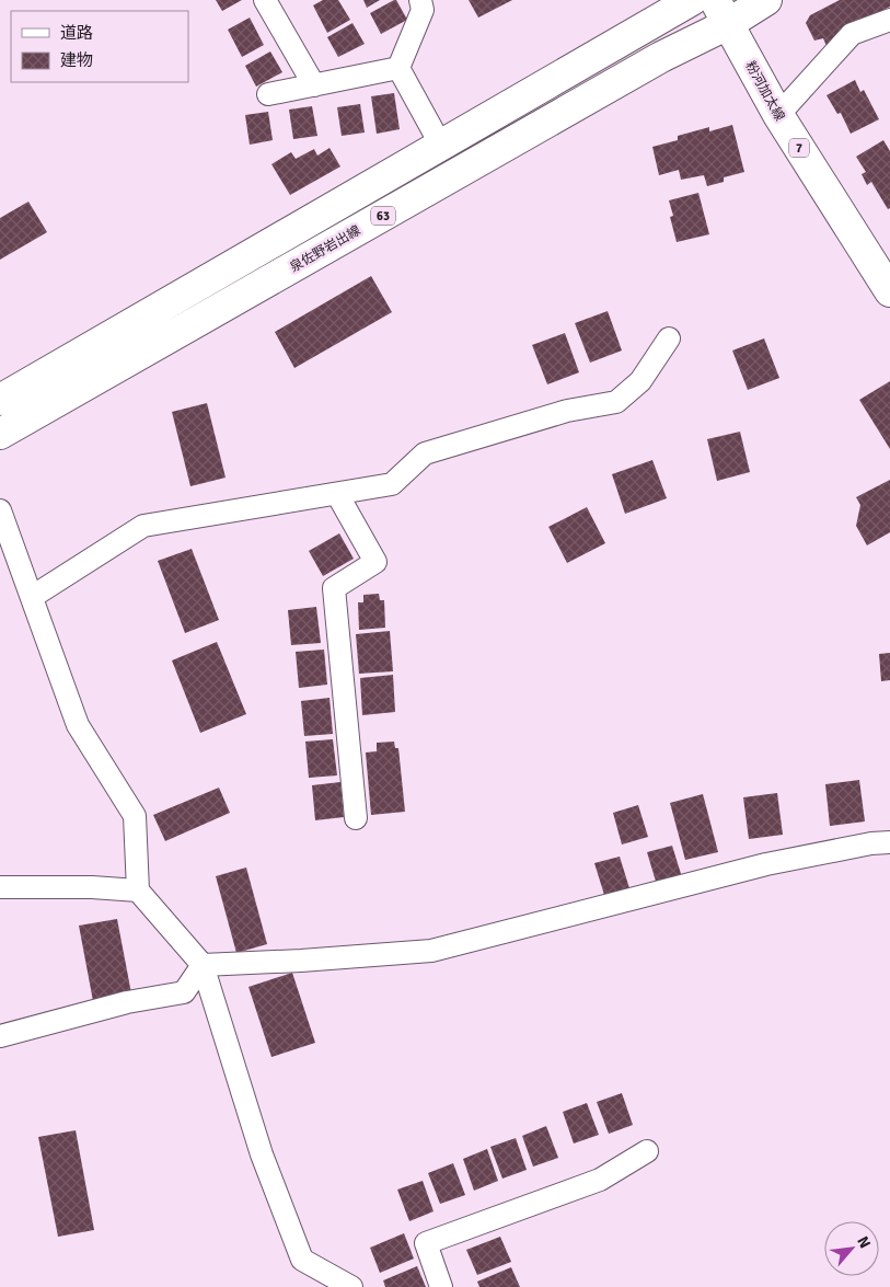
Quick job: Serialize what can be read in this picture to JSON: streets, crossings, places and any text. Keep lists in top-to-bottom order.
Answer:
{
  "streets": {
    "main road": [
      "粉河加太線",
      "7",
      "63",
      "泉佐野岩出線"
    ]
  },
  "crossings": [
    ["粉河加太線", "泉佐野岩出線"]
  ],
  "legend": ["道路", "建物"],
  "north": "top right"
}
